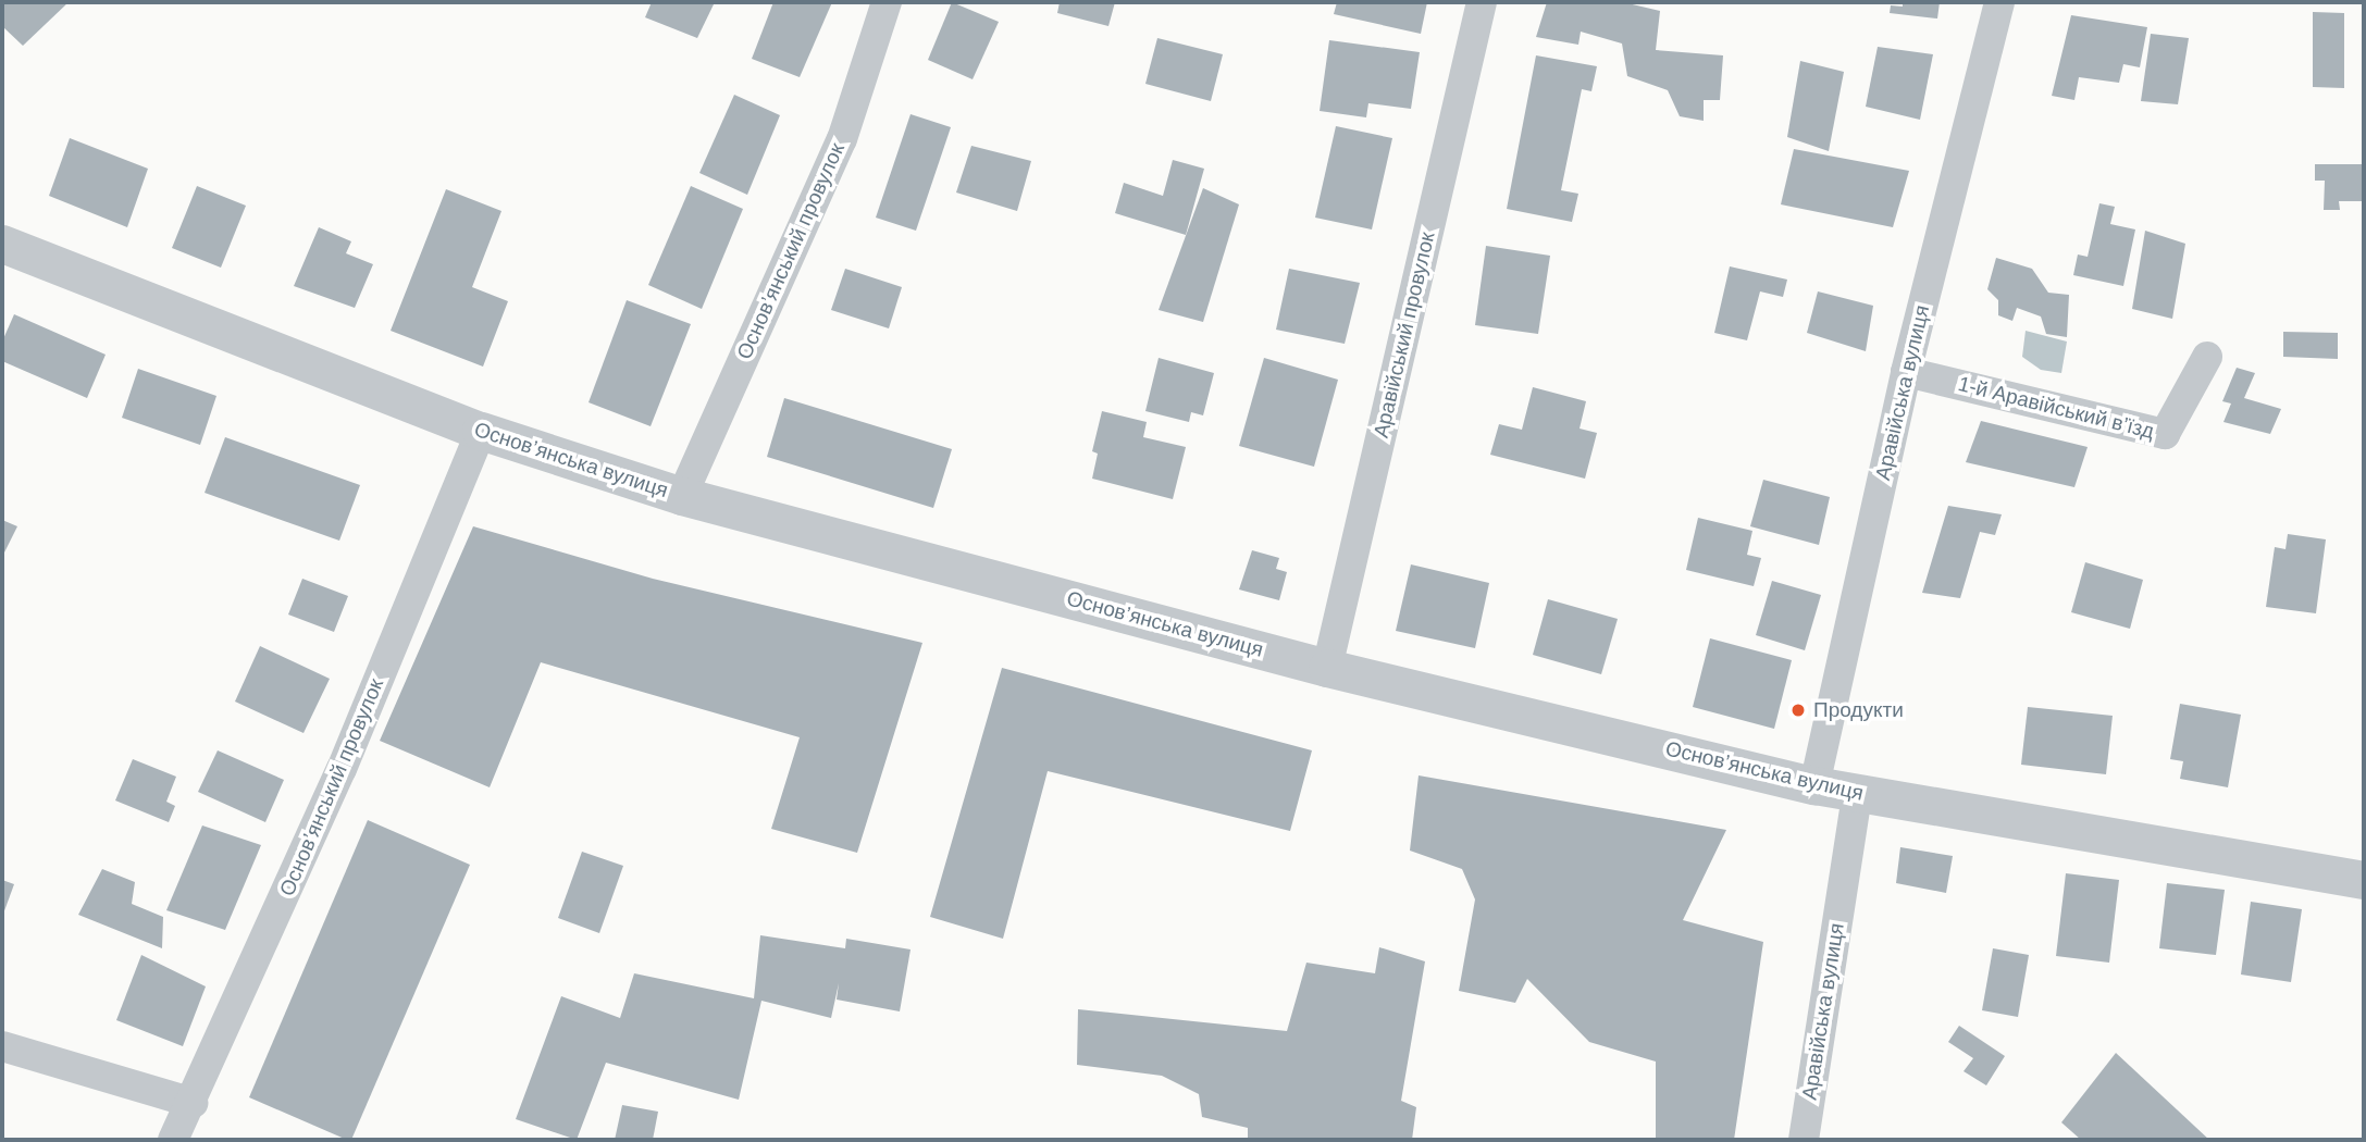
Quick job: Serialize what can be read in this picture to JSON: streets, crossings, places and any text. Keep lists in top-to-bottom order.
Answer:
{
  "streets": {
    "street": [
      "Основ’янський провулок",
      "Аравійський провулок",
      "Аравійська вулиця",
      "1-й Аравійський в’їзд",
      "Основ’янська вулиця"
    ]
  },
  "crossings": [
    ["Основ’янський провулок", "Основ’янська вулиця"],
    ["Аравійський провулок", "Основ’янська вулиця"],
    ["Аравійська вулиця", "1-й Аравійський в’їзд"],
    ["Аравійська вулиця", "Основ’янська вулиця"]
  ],
  "places": ["Продукти"]
}
